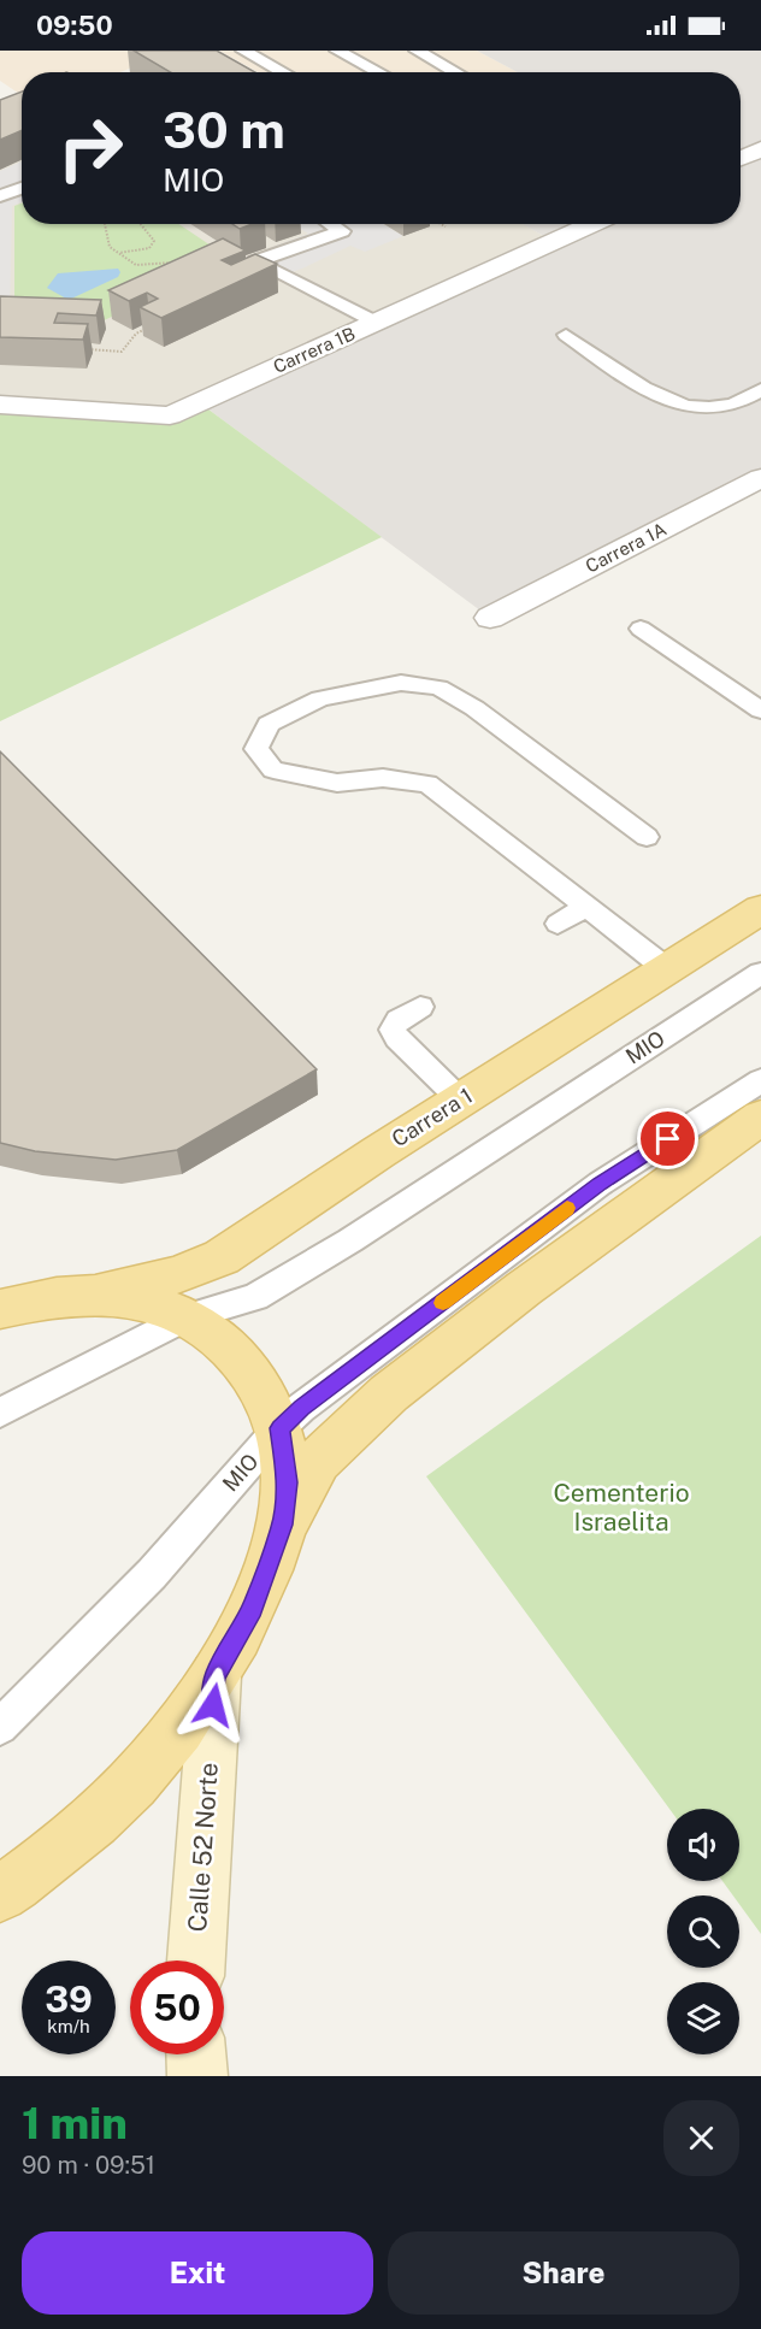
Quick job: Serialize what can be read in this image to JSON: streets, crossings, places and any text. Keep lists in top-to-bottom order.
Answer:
{
  "streets": {
    "main road": ["Carrera 1", "Calle 52 Norte"],
    "street": ["Carrera 1B", "Carrera 1A"],
    "lane": ["MIO"]
  },
  "parks": ["Cementerio Israelita"],
  "page": {
    "status": "09:50",
    "turn": ["30 m", "MIO"],
    "speed": "39 km/h",
    "limit": "50",
    "heading": ["1 min", "90 m · 09:51"],
    "buttons": ["Exit", "Share"]
  }
}
